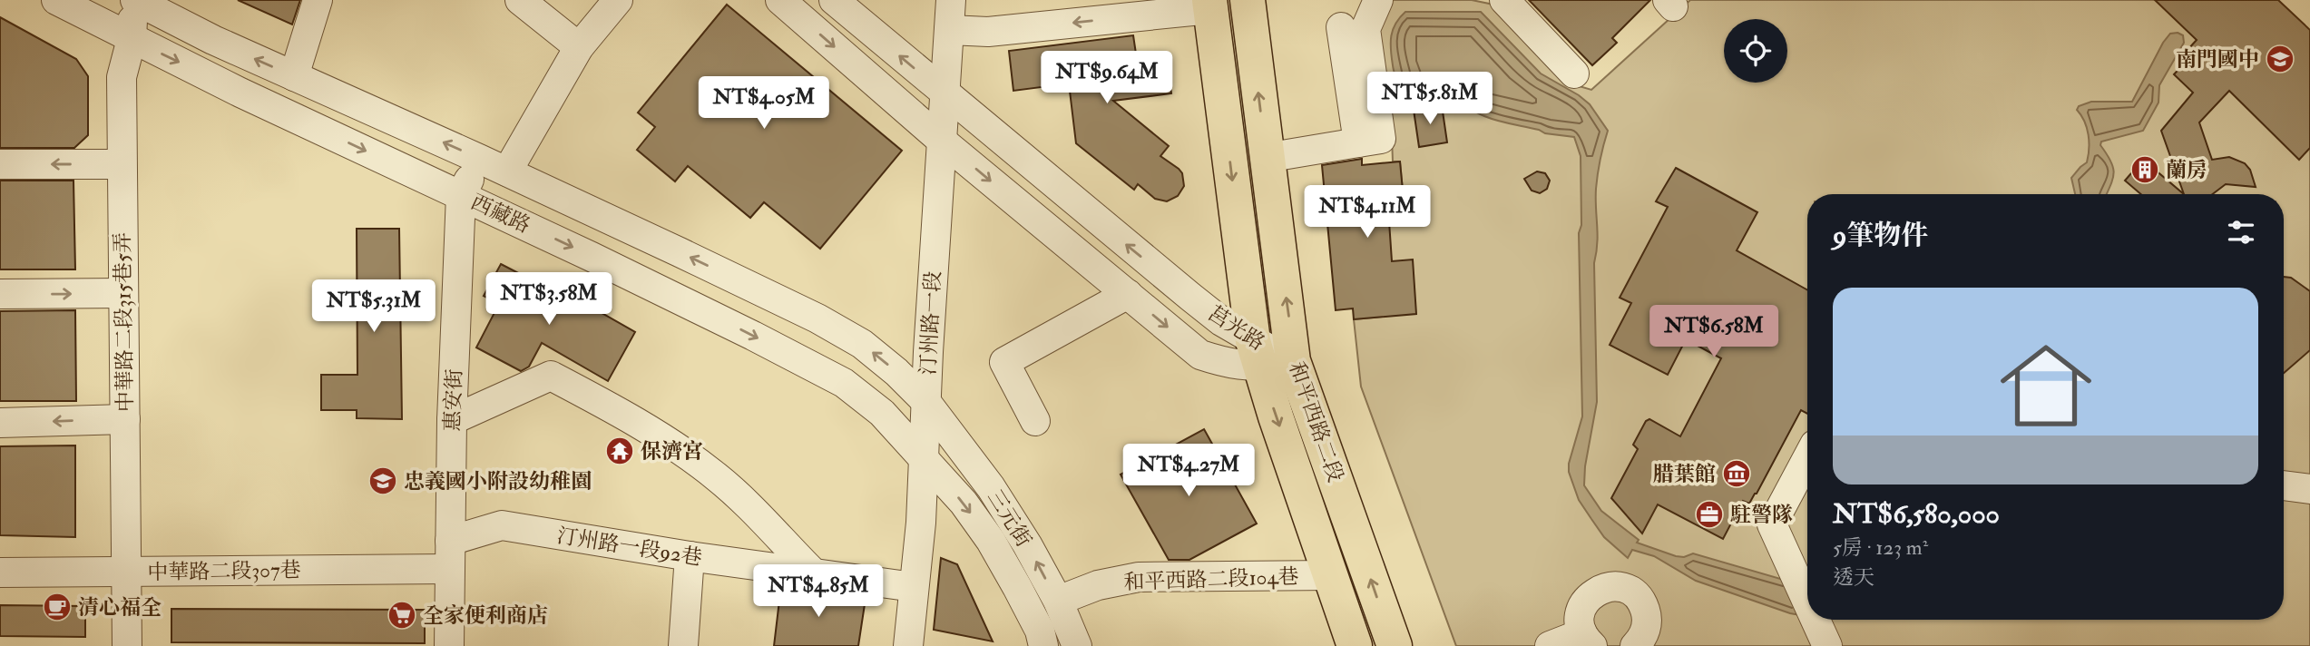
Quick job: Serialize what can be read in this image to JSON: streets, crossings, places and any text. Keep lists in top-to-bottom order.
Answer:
{
  "streets": {
    "main road": ["和平西路二段"],
    "street": [
      "西藏路",
      "中華路二段315巷5弄",
      "汀州路一段",
      "莒光路",
      "惠安街",
      "三元街",
      "汀州路一段92巷",
      "中華路二段307巷",
      "和平西路二段104巷"
    ]
  },
  "crossings": [
    ["西藏路", "中華路二段315巷5弄"],
    ["西藏路", "汀州路一段"],
    ["西藏路", "惠安街"],
    ["西藏路", "三元街"],
    ["中華路二段315巷5弄", "中華路二段307巷"],
    ["汀州路一段", "莒光路"],
    ["汀州路一段", "三元街"],
    ["汀州路一段", "汀州路一段92巷"],
    ["莒光路", "和平西路二段"],
    ["惠安街", "汀州路一段92巷"],
    ["惠安街", "中華路二段307巷"],
    ["和平西路二段", "和平西路二段104巷"],
    ["三元街", "和平西路二段104巷"],
    ["汀州路一段92巷", "中華路二段307巷"]
  ],
  "places": {
    "school or university": ["南門國中", "忠義國小附設幼稚園"],
    "building": ["蘭房"],
    "temple": ["保濟宮"],
    "museum": ["腊葉館"],
    "office": ["駐警隊"],
    "cafe": ["清心福全"],
    "supermarket": ["全家便利商店"]
  },
  "page": {
    "price": [
      "NT$9.64M",
      "NT$5.81M",
      "NT$4.05M",
      "NT$4.11M",
      "NT$3.58M",
      "NT$5.31M",
      "NT$6.58M",
      "NT$4.27M",
      "NT$4.85M"
    ],
    "heading": "9筆物件",
    "list": [
      {
        "name": "NT$6,580,000",
        "note": "5房 · 123 m² · 透天"
      }
    ]
  }
}
